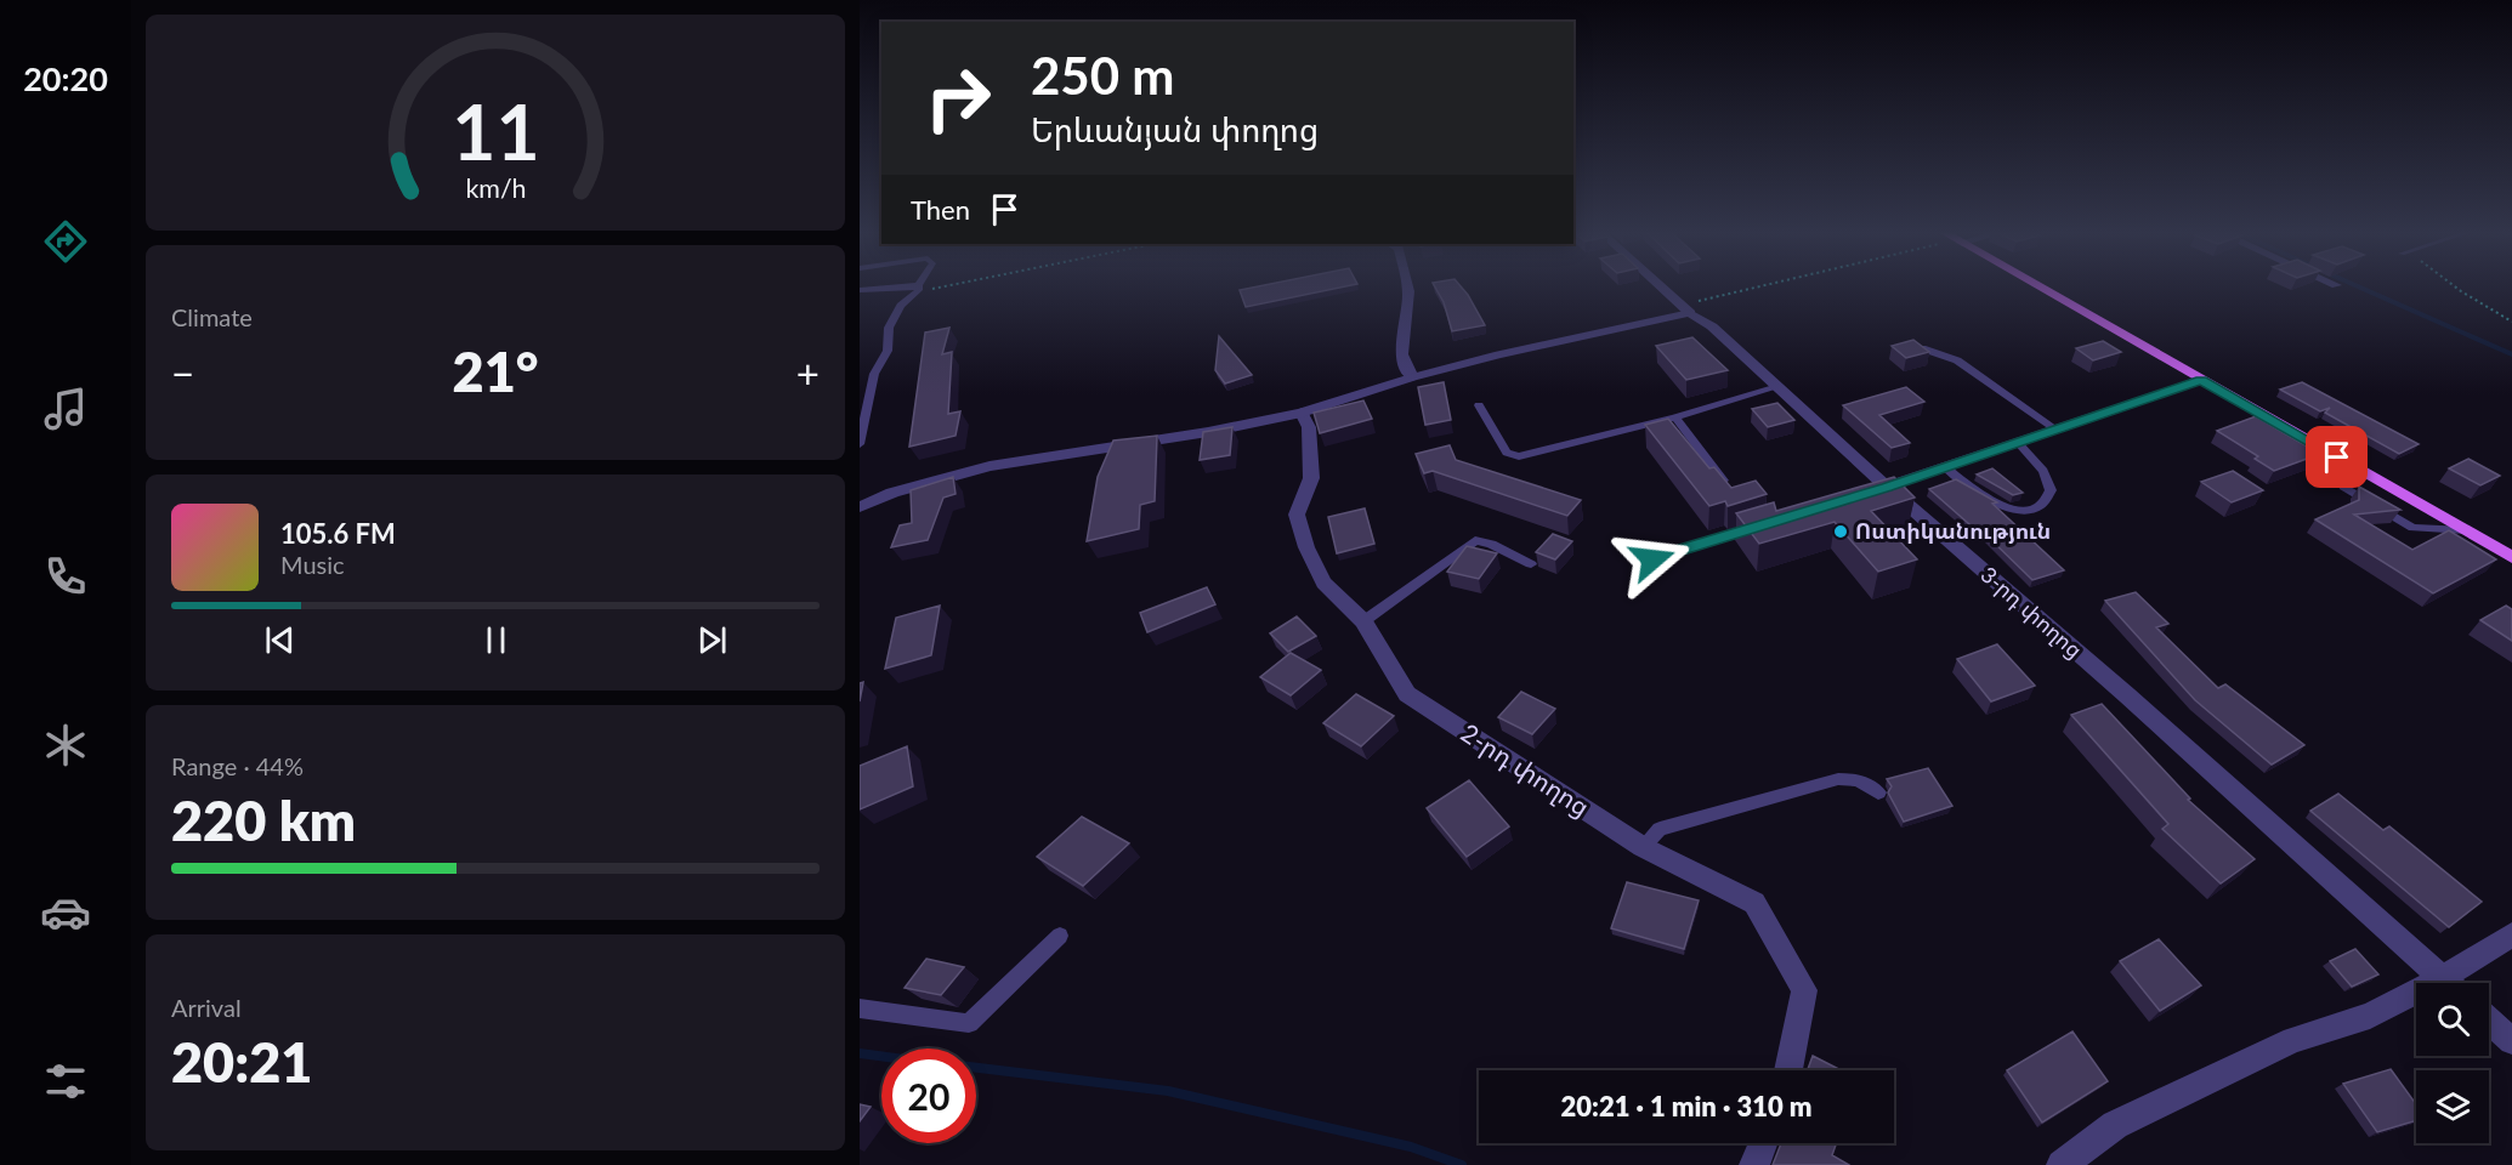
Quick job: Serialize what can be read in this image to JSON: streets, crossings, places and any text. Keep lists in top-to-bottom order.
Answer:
{
  "streets": {
    "street": ["3-րդ փողոց", "2-րդ փողոց"]
  },
  "places": ["Ոստիկանություն"],
  "page": {
    "tabs": "20:20",
    "turn": ["250 m", "Երևանյան փողոց"],
    "then": "Then",
    "tile": [
      "Climate",
      ["Range · 44%", "220 km"],
      ["Arrival", "20:21"]
    ],
    "heat": ["−", "21°", "+"],
    "song": ["105.6 FM", "Music"],
    "limit": "20",
    "trip": "20:21 · 1 min · 310 m",
    "gauge": ["11", "km/h"]
  }
}
